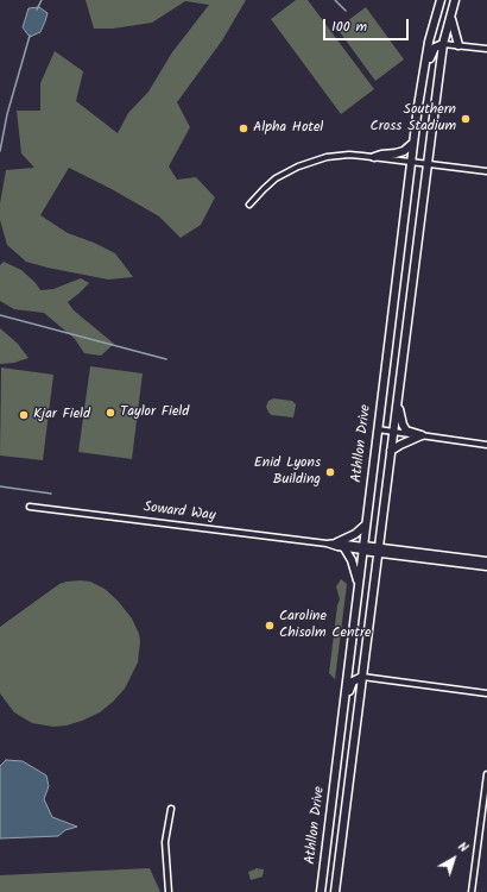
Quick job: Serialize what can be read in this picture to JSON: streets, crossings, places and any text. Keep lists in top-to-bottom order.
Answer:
{
  "streets": {
    "main road": ["Athllon Drive", "Soward Way"]
  },
  "crossings": [
    ["Athllon Drive", "Soward Way"]
  ],
  "places": [
    "Southern Cross Stadium",
    "Alpha Hotel",
    "Taylor Field",
    "Kjar Field",
    "Enid Lyons Building",
    "Caroline Chisolm Centre"
  ],
  "scale_bar": "100 m",
  "north": "top right"
}
